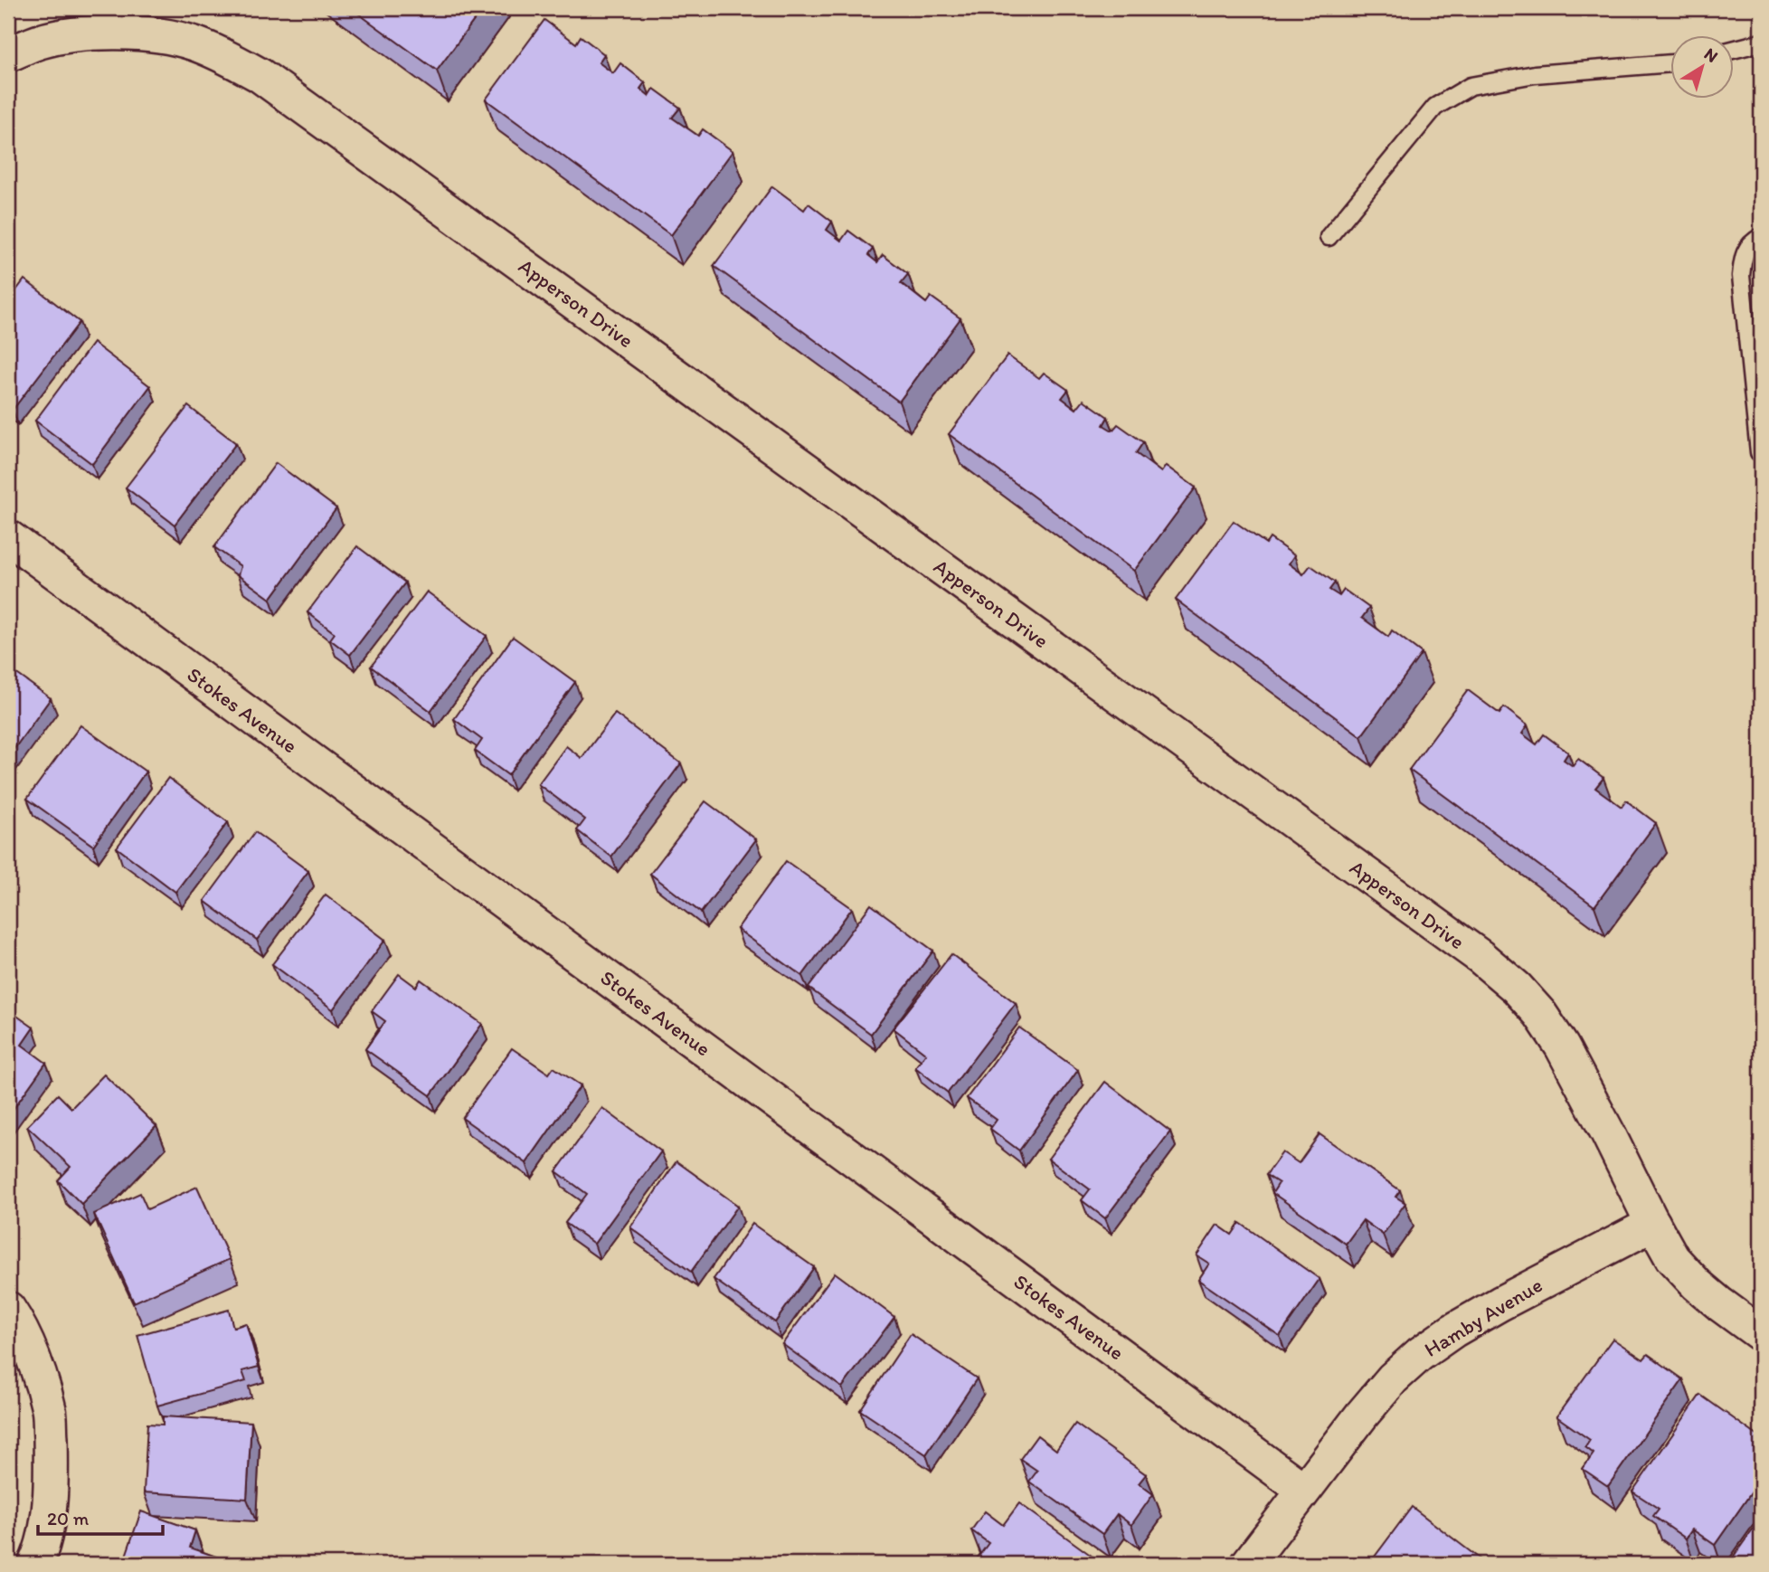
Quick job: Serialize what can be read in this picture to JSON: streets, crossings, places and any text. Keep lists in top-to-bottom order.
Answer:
{
  "streets": {
    "street": ["Apperson Drive", "Stokes Avenue", "Hamby Avenue"]
  },
  "crossings": [
    ["Apperson Drive", "Hamby Avenue"],
    ["Stokes Avenue", "Hamby Avenue"]
  ],
  "scale_bar": "20 m",
  "north": "top right"
}
